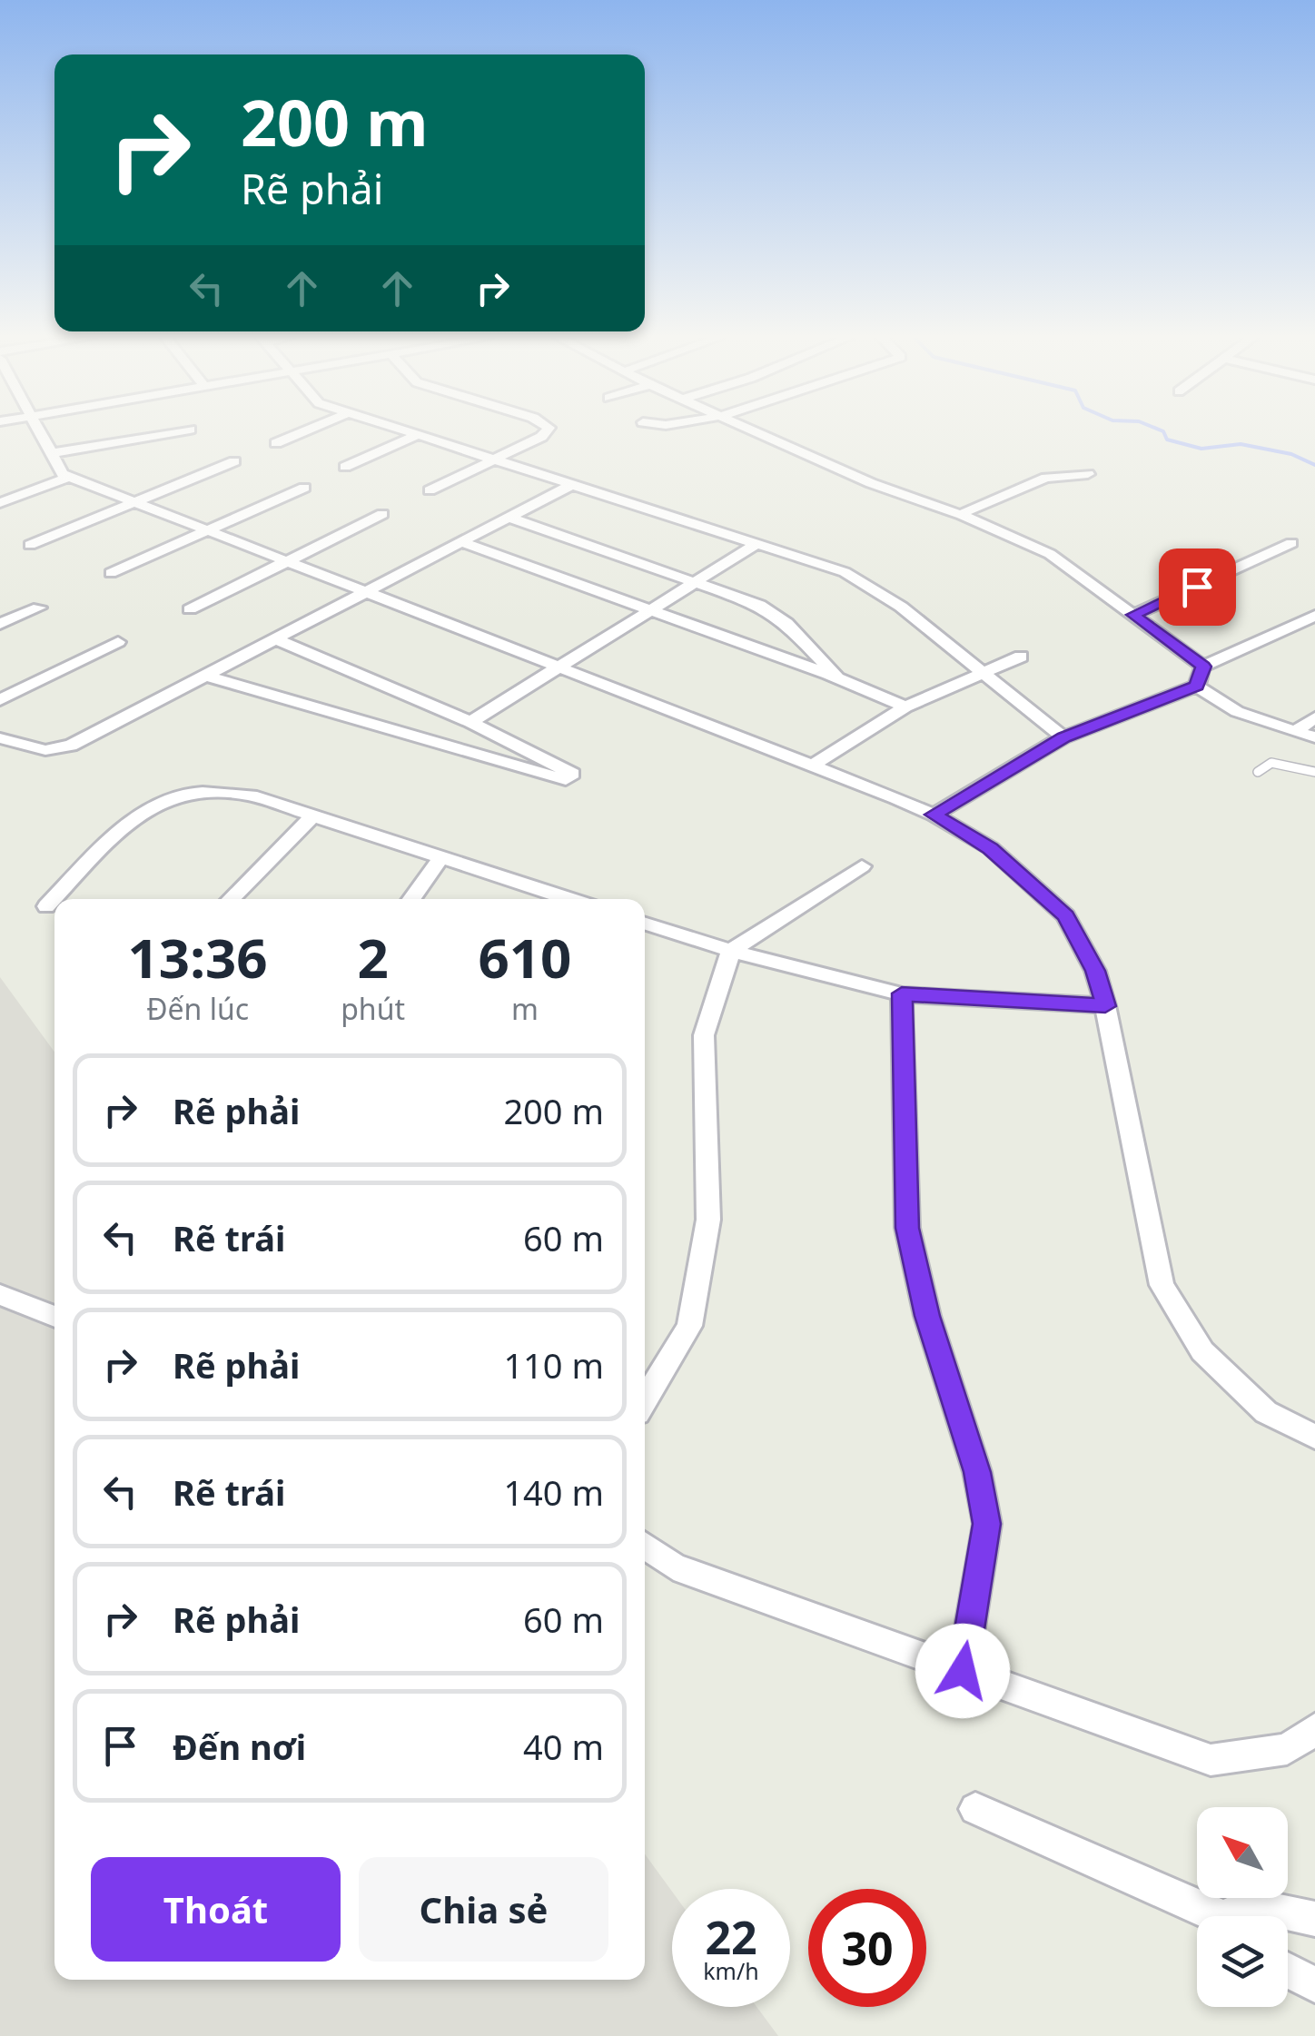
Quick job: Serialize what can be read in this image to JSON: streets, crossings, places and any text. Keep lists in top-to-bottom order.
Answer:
{
  "north": "top left",
  "page": {
    "turn": ["200 m", "Rẽ phải"],
    "eta": [
      "13:36",
      "Đến lúc",
      "2",
      "phút",
      "610",
      "m"
    ],
    "list": [
      {
        "name": "Rẽ phải",
        "value": "200 m"
      },
      {
        "name": "Rẽ trái",
        "value": "60 m"
      },
      {
        "name": "Rẽ phải",
        "value": "110 m"
      },
      {
        "name": "Rẽ trái",
        "value": "140 m"
      },
      {
        "name": "Rẽ phải",
        "value": "60 m"
      },
      {
        "name": "Đến nơi",
        "value": "40 m"
      }
    ],
    "buttons": ["Thoát", "Chia sẻ"],
    "speed": "22 km/h",
    "limit": "30"
  }
}
